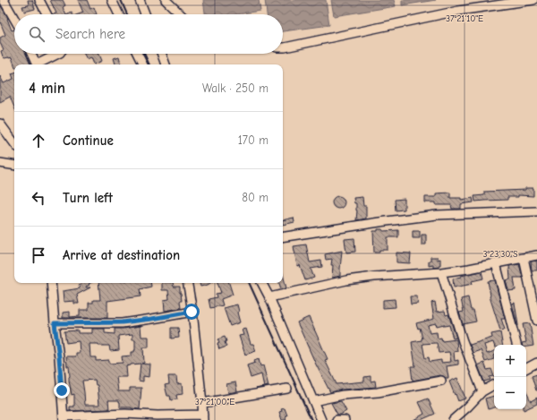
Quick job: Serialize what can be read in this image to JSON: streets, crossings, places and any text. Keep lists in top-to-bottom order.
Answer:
{
  "page": {
    "search": "Search here",
    "heading": ["4 min", "Walk · 250 m"],
    "list": [
      ["Continue", "170 m"],
      ["Turn left", "80 m"],
      "Arrive at destination"
    ],
    "map_buttons": ["+", "−"]
  },
  "coordinates": ["37°21'10\"E", "3°23'30\"S", "37°21'00\"E"]
}
